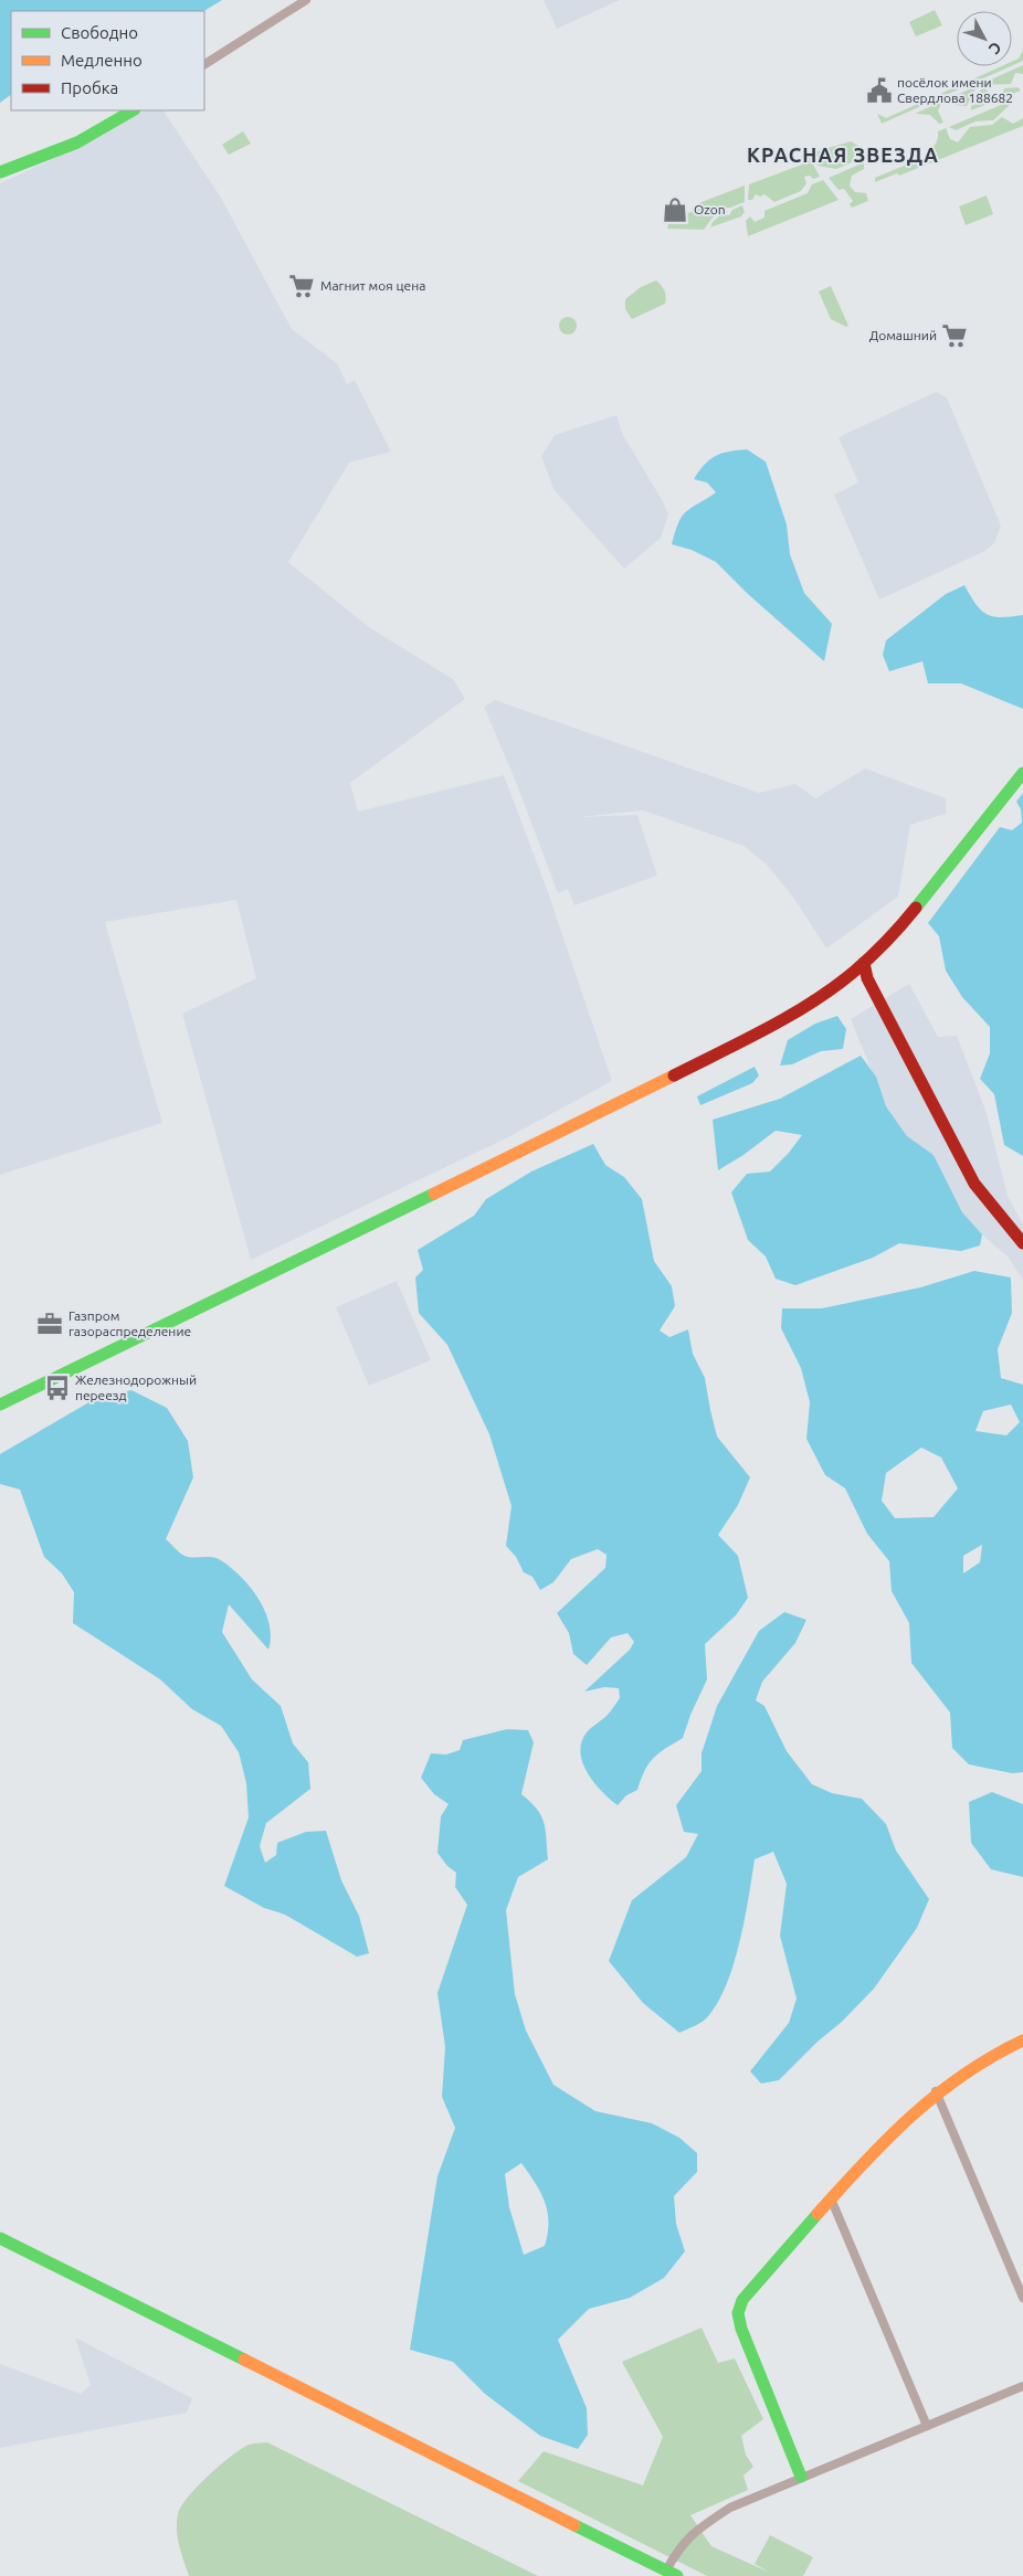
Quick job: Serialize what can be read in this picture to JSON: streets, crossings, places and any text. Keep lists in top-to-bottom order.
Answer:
{
  "districts": ["КРАСНАЯ ЗВЕЗДА"],
  "places": {
    "public building": ["посёлок имени Свердлова 188682"],
    "shop": ["Ozon"],
    "supermarket": ["Магнит моя цена", "Домашний"],
    "office": ["Газпром газораспределение"],
    "bus stop": ["Железнодорожный переезд"]
  },
  "legend": ["Свободно", "Медленно", "Пробка"],
  "north": "bottom right"
}
